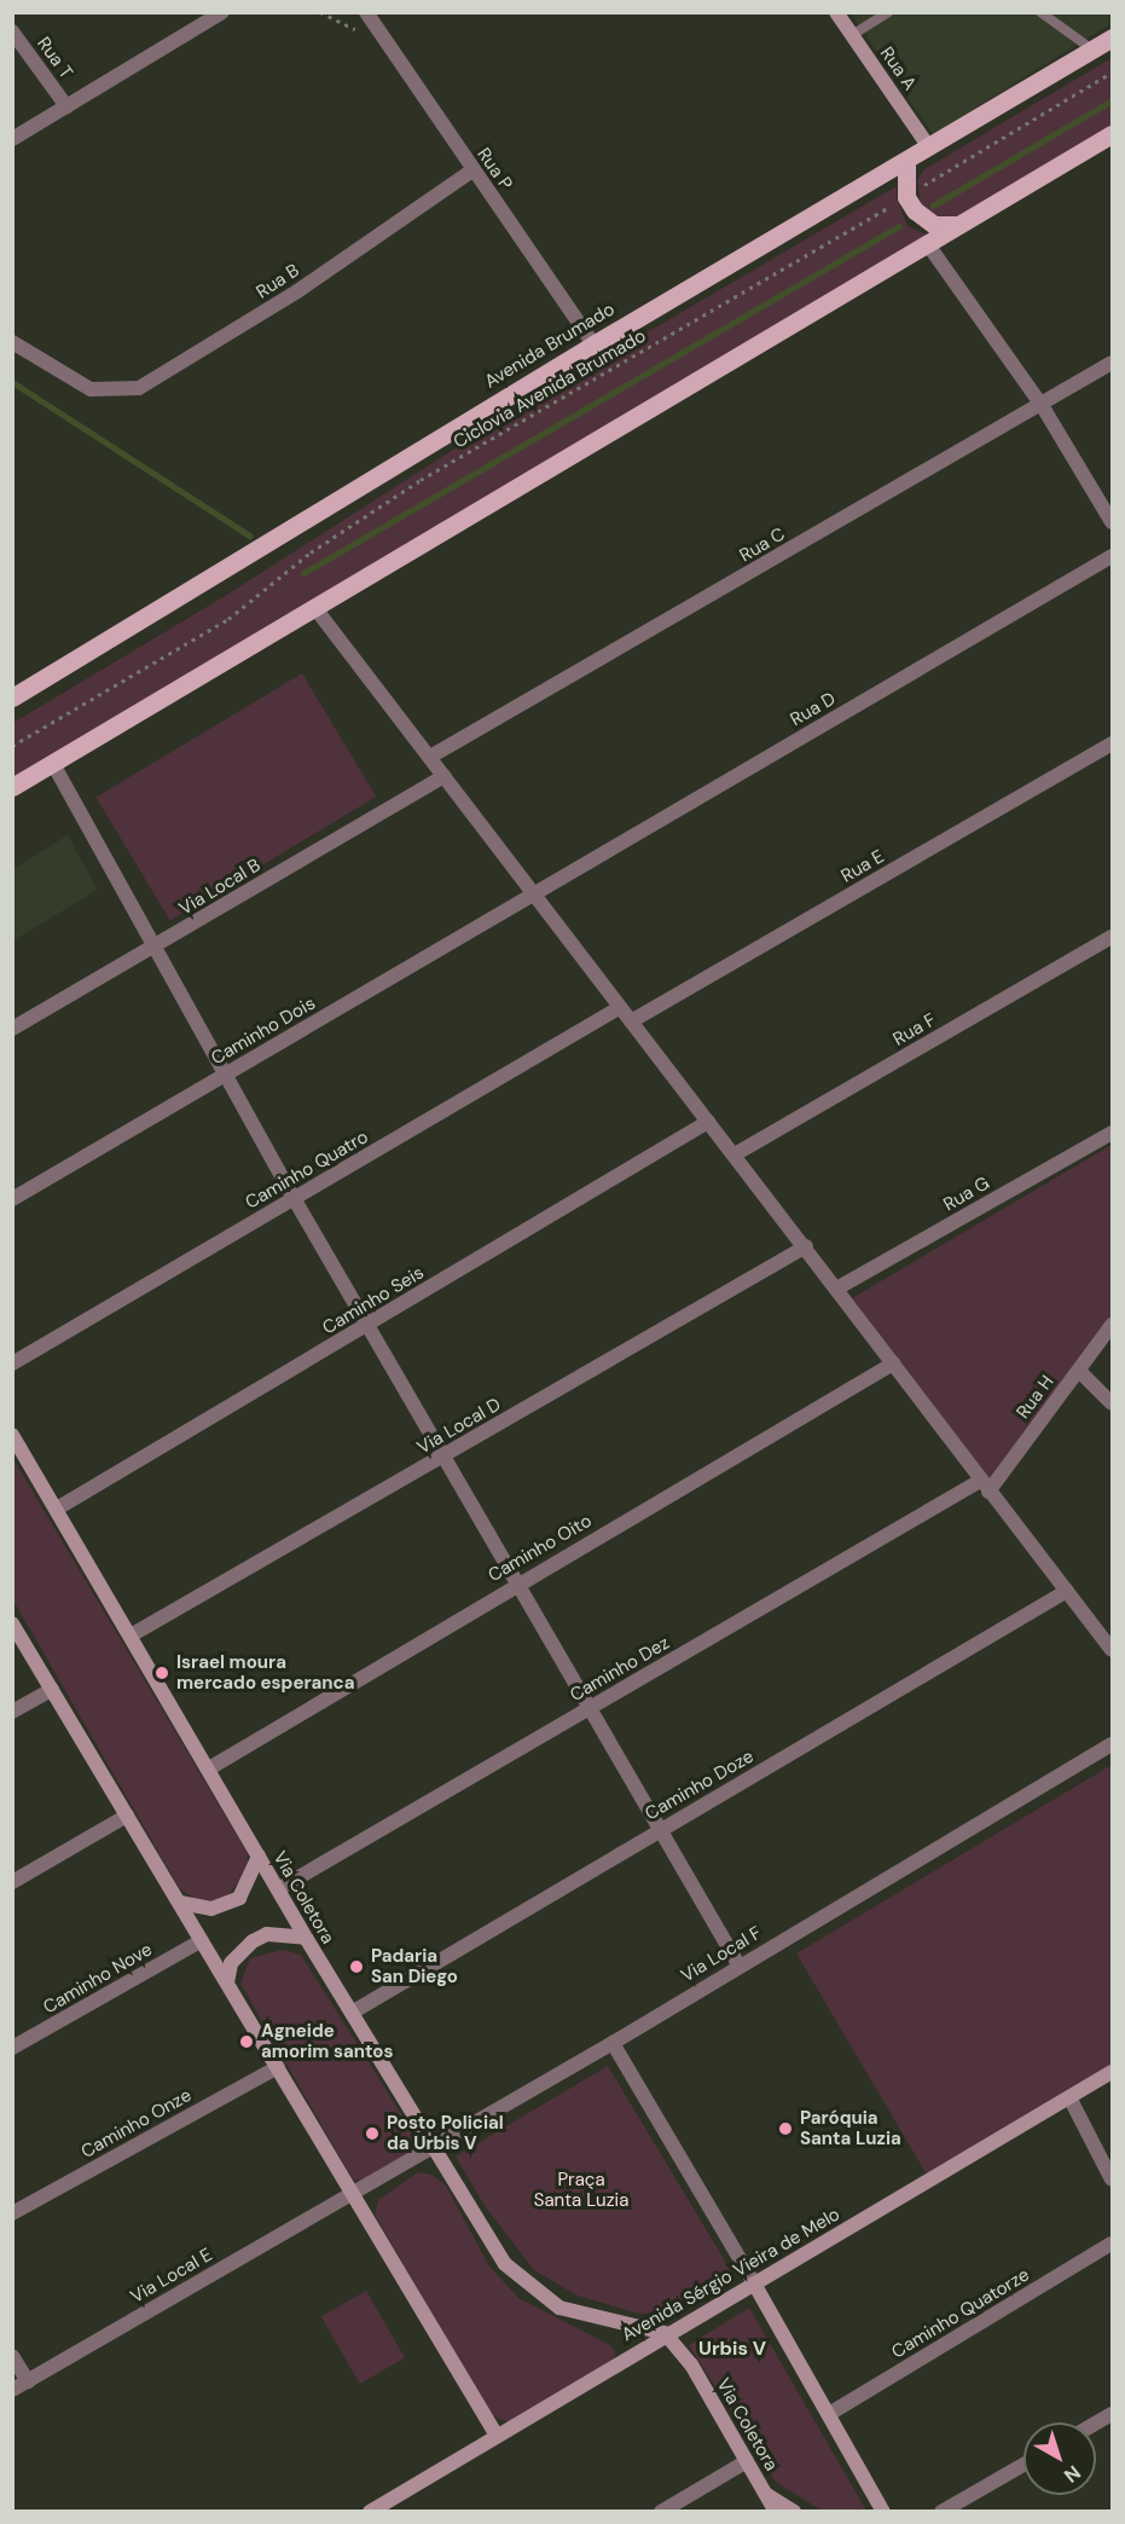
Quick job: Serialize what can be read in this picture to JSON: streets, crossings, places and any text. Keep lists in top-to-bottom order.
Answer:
{
  "streets": {
    "main road": ["Avenida Brumado"],
    "street": [
      "Rua T",
      "Rua A",
      "Rua P",
      "Rua B",
      "Rua C",
      "Rua D",
      "Rua E",
      "Via Local B",
      "Rua F",
      "Caminho Dois",
      "Caminho Quatro",
      "Rua G",
      "Caminho Seis",
      "Rua H",
      "Via Local D",
      "Caminho Oito",
      "Caminho Dez",
      "Caminho Doze",
      "Via Coletora",
      "Via Local F",
      "Caminho Nove",
      "Caminho Onze",
      "Avenida Sérgio Vieira de Melo",
      "Via Local E",
      "Caminho Quatorze"
    ],
    "path": ["Ciclovia Avenida Brumado"]
  },
  "crossings": [
    ["Rua A", "Avenida Brumado"],
    ["Rua P", "Rua B"],
    ["Rua P", "Avenida Brumado"],
    ["Rua D", "Caminho Dois"],
    ["Caminho Seis", "Via Coletora"],
    ["Rua H", "Caminho Dez"],
    ["Via Local D", "Via Coletora"],
    ["Caminho Oito", "Via Coletora"],
    ["Caminho Dez", "Via Coletora"],
    ["Caminho Doze", "Via Coletora"],
    ["Via Coletora", "Via Local F"],
    ["Via Coletora", "Avenida Sérgio Vieira de Melo"],
    ["Via Local F", "Via Local E"]
  ],
  "districts": ["Urbis V"],
  "parks": ["Praça Santa Luzia"],
  "places": [
    "Israel moura mercado esperanca",
    "Padaria San Diego",
    "Agneide amorim santos",
    "Paróquia Santa Luzia",
    "Posto Policial da Urbis V"
  ],
  "north": "bottom right"
}
